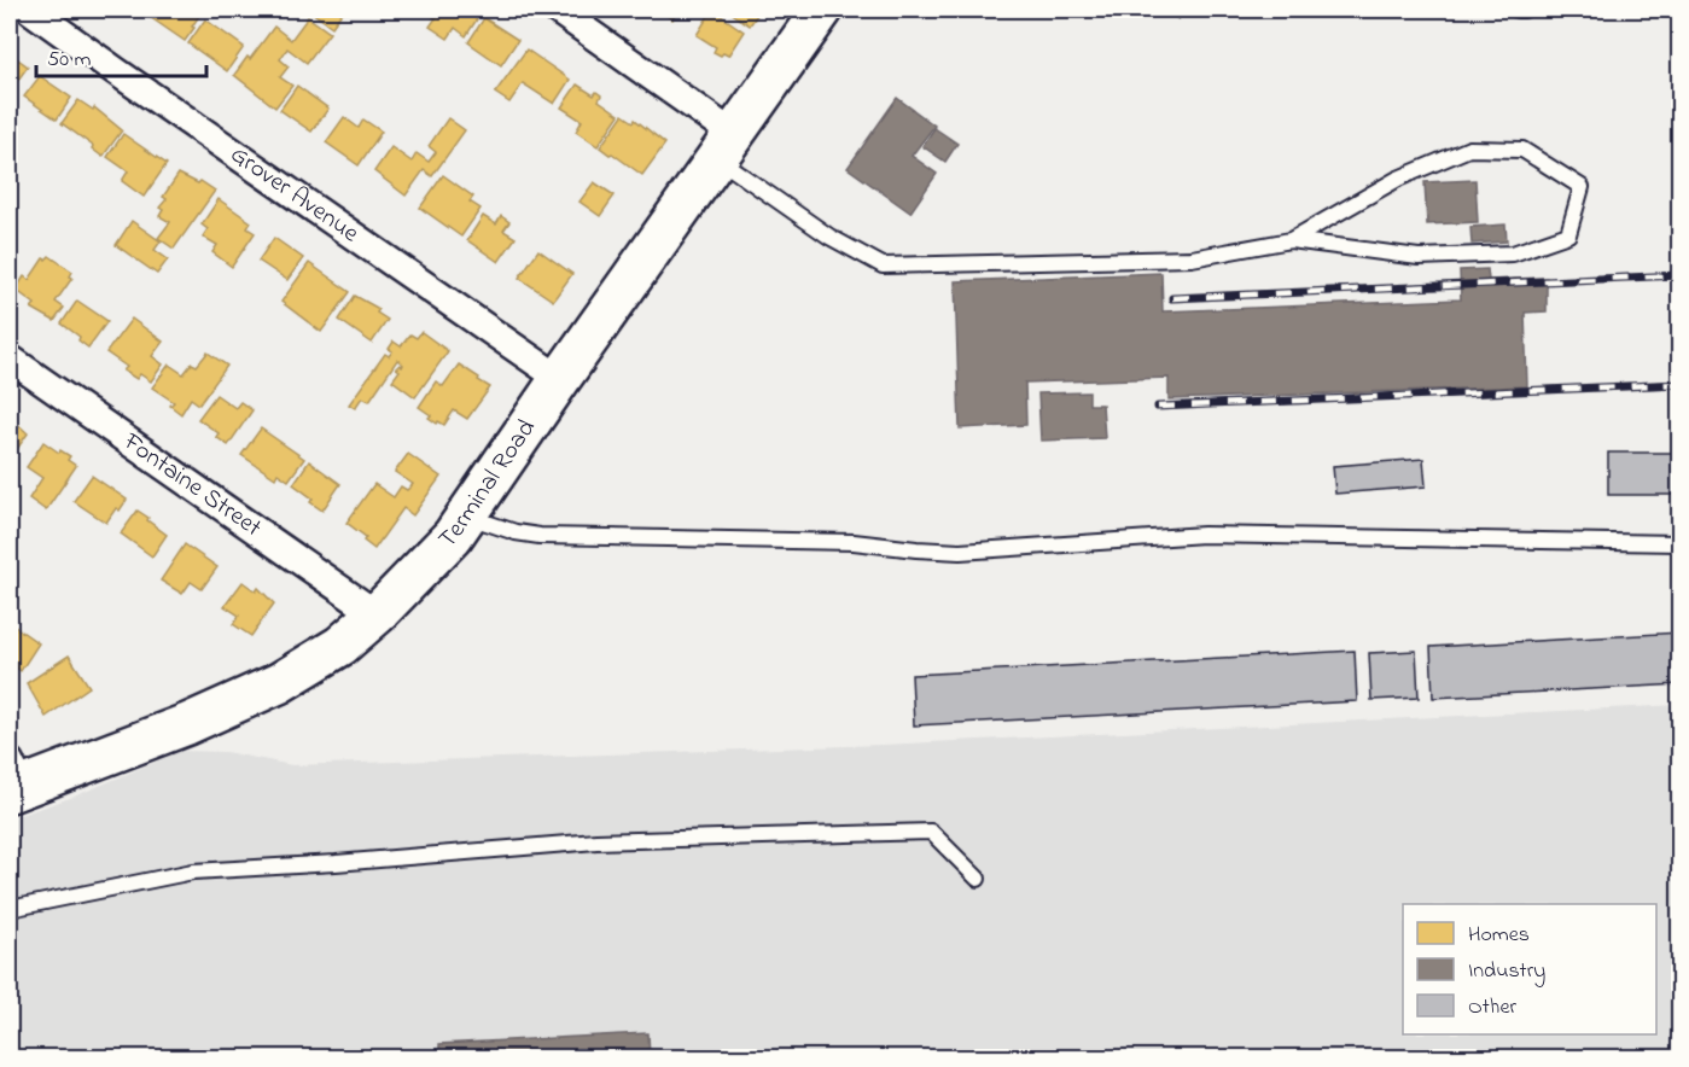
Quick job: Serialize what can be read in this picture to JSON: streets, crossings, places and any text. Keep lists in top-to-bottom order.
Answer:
{
  "streets": {
    "main road": ["Terminal Road"],
    "street": ["Grover Avenue", "Fontaine Street"]
  },
  "crossings": [
    ["Grover Avenue", "Terminal Road"],
    ["Terminal Road", "Fontaine Street"]
  ],
  "legend": ["Homes", "Industry", "Other"],
  "scale_bar": "50 m"
}
